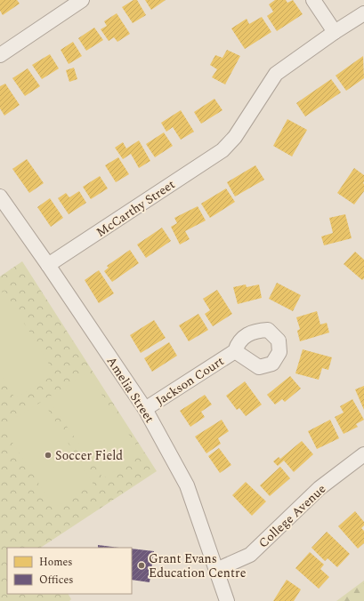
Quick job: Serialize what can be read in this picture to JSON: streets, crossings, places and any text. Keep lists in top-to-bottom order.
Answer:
{
  "streets": {
    "street": [
      "McCarthy Street",
      "Jackson Court",
      "Amelia Street",
      "College Avenue"
    ]
  },
  "crossings": [
    ["McCarthy Street", "Amelia Street"],
    ["Jackson Court", "Amelia Street"],
    ["Amelia Street", "College Avenue"]
  ],
  "places": ["Soccer Field", "Grant Evans Education Centre"],
  "legend": ["Homes", "Offices"]
}
